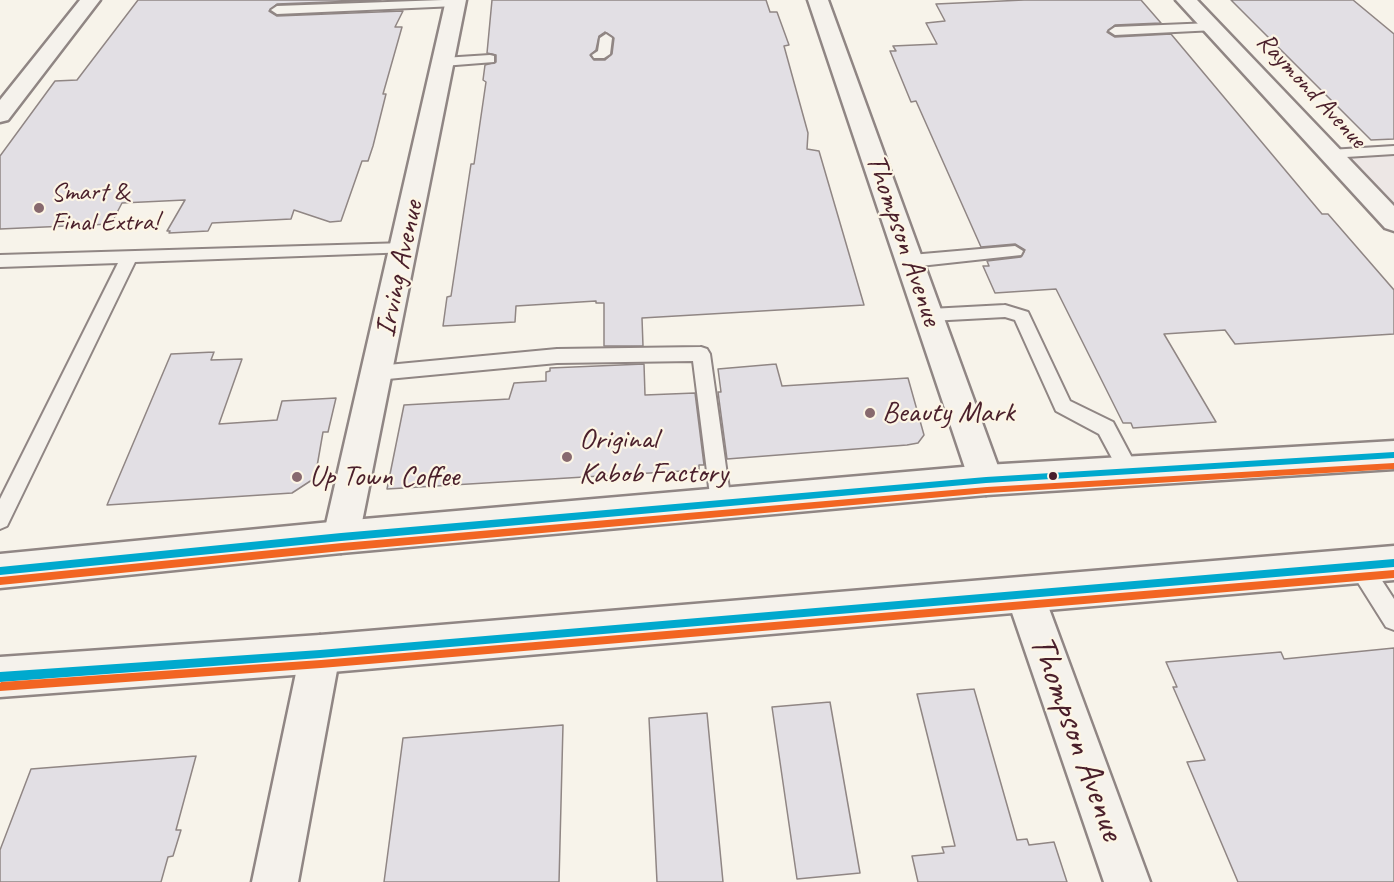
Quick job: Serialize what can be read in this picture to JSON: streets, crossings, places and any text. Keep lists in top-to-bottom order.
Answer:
{
  "streets": {
    "street": ["Raymond Avenue", "Thompson Avenue", "Irving Avenue"]
  },
  "places": [
    "Smart & Final Extra!",
    "Beauty Mark",
    "Original Kabob Factory",
    "Up Town Coffee"
  ]
}
